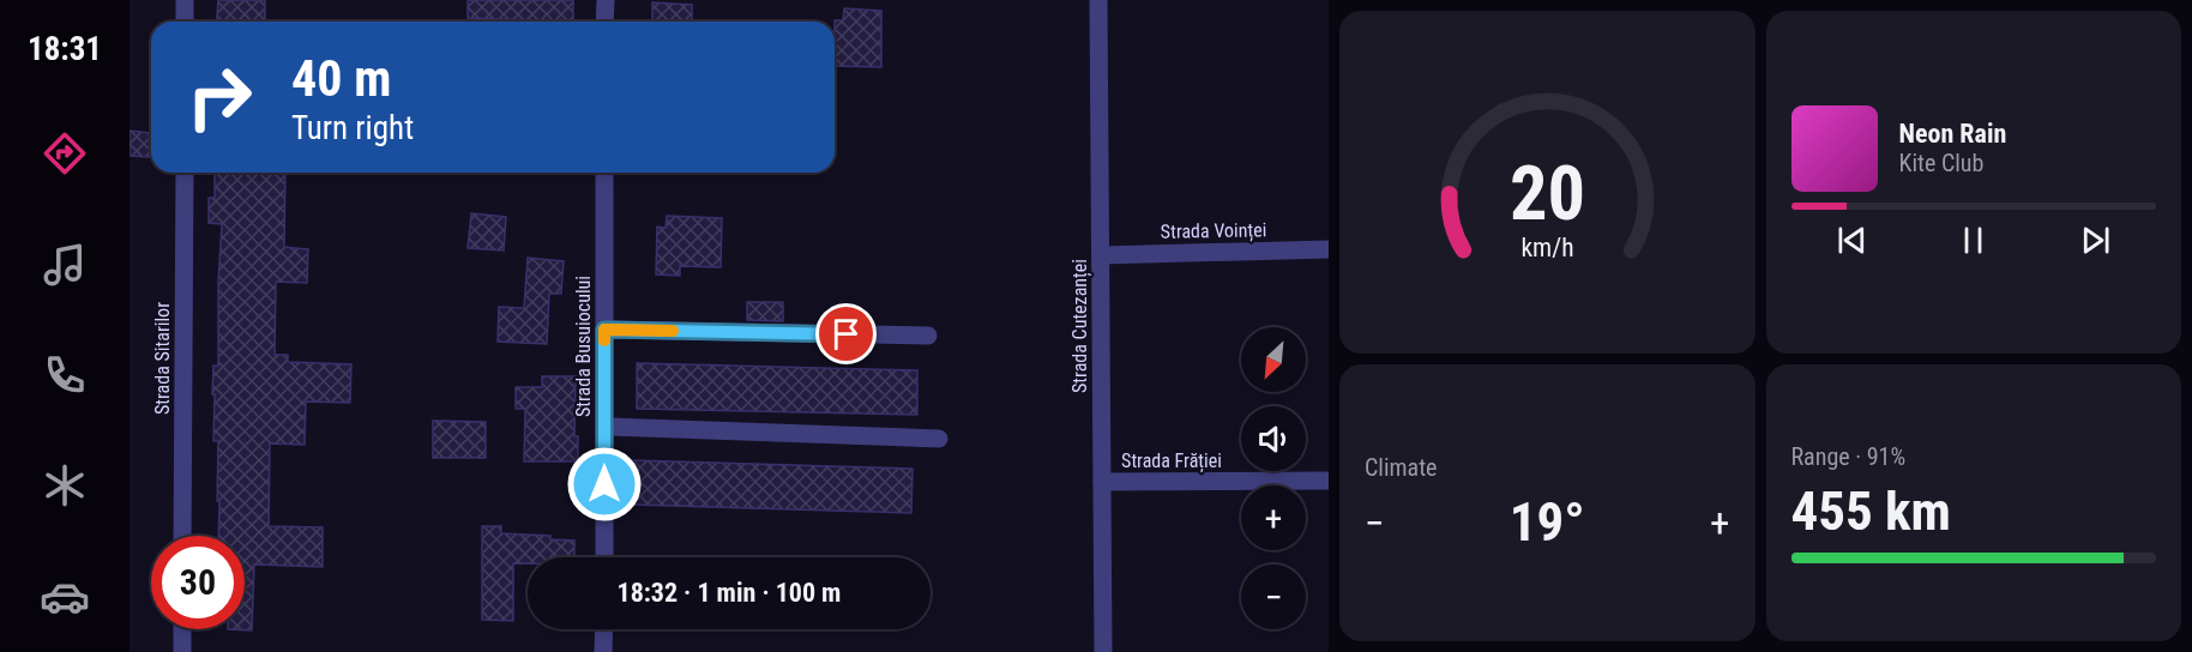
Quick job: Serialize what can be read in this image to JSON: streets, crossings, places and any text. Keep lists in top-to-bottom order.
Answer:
{
  "streets": {
    "street": [
      "Strada Voinței",
      "Strada Cutezanței",
      "Strada Busuiocului",
      "Strada Sitarilor",
      "Strada Frăției"
    ]
  },
  "crossings": [
    ["Strada Voinței", "Strada Cutezanței"],
    ["Strada Cutezanței", "Strada Frăției"]
  ],
  "north": "bottom left",
  "page": {
    "tabs": "18:31",
    "turn": ["40 m", "Turn right"],
    "song": ["Neon Rain", "Kite Club"],
    "map_buttons": ["+", "−"],
    "tile": [
      "Climate",
      ["Range · 91%", "455 km"]
    ],
    "heat": ["−", "19°", "+"],
    "limit": "30",
    "trip": "18:32 · 1 min · 100 m",
    "gauge": ["20", "km/h"]
  }
}
